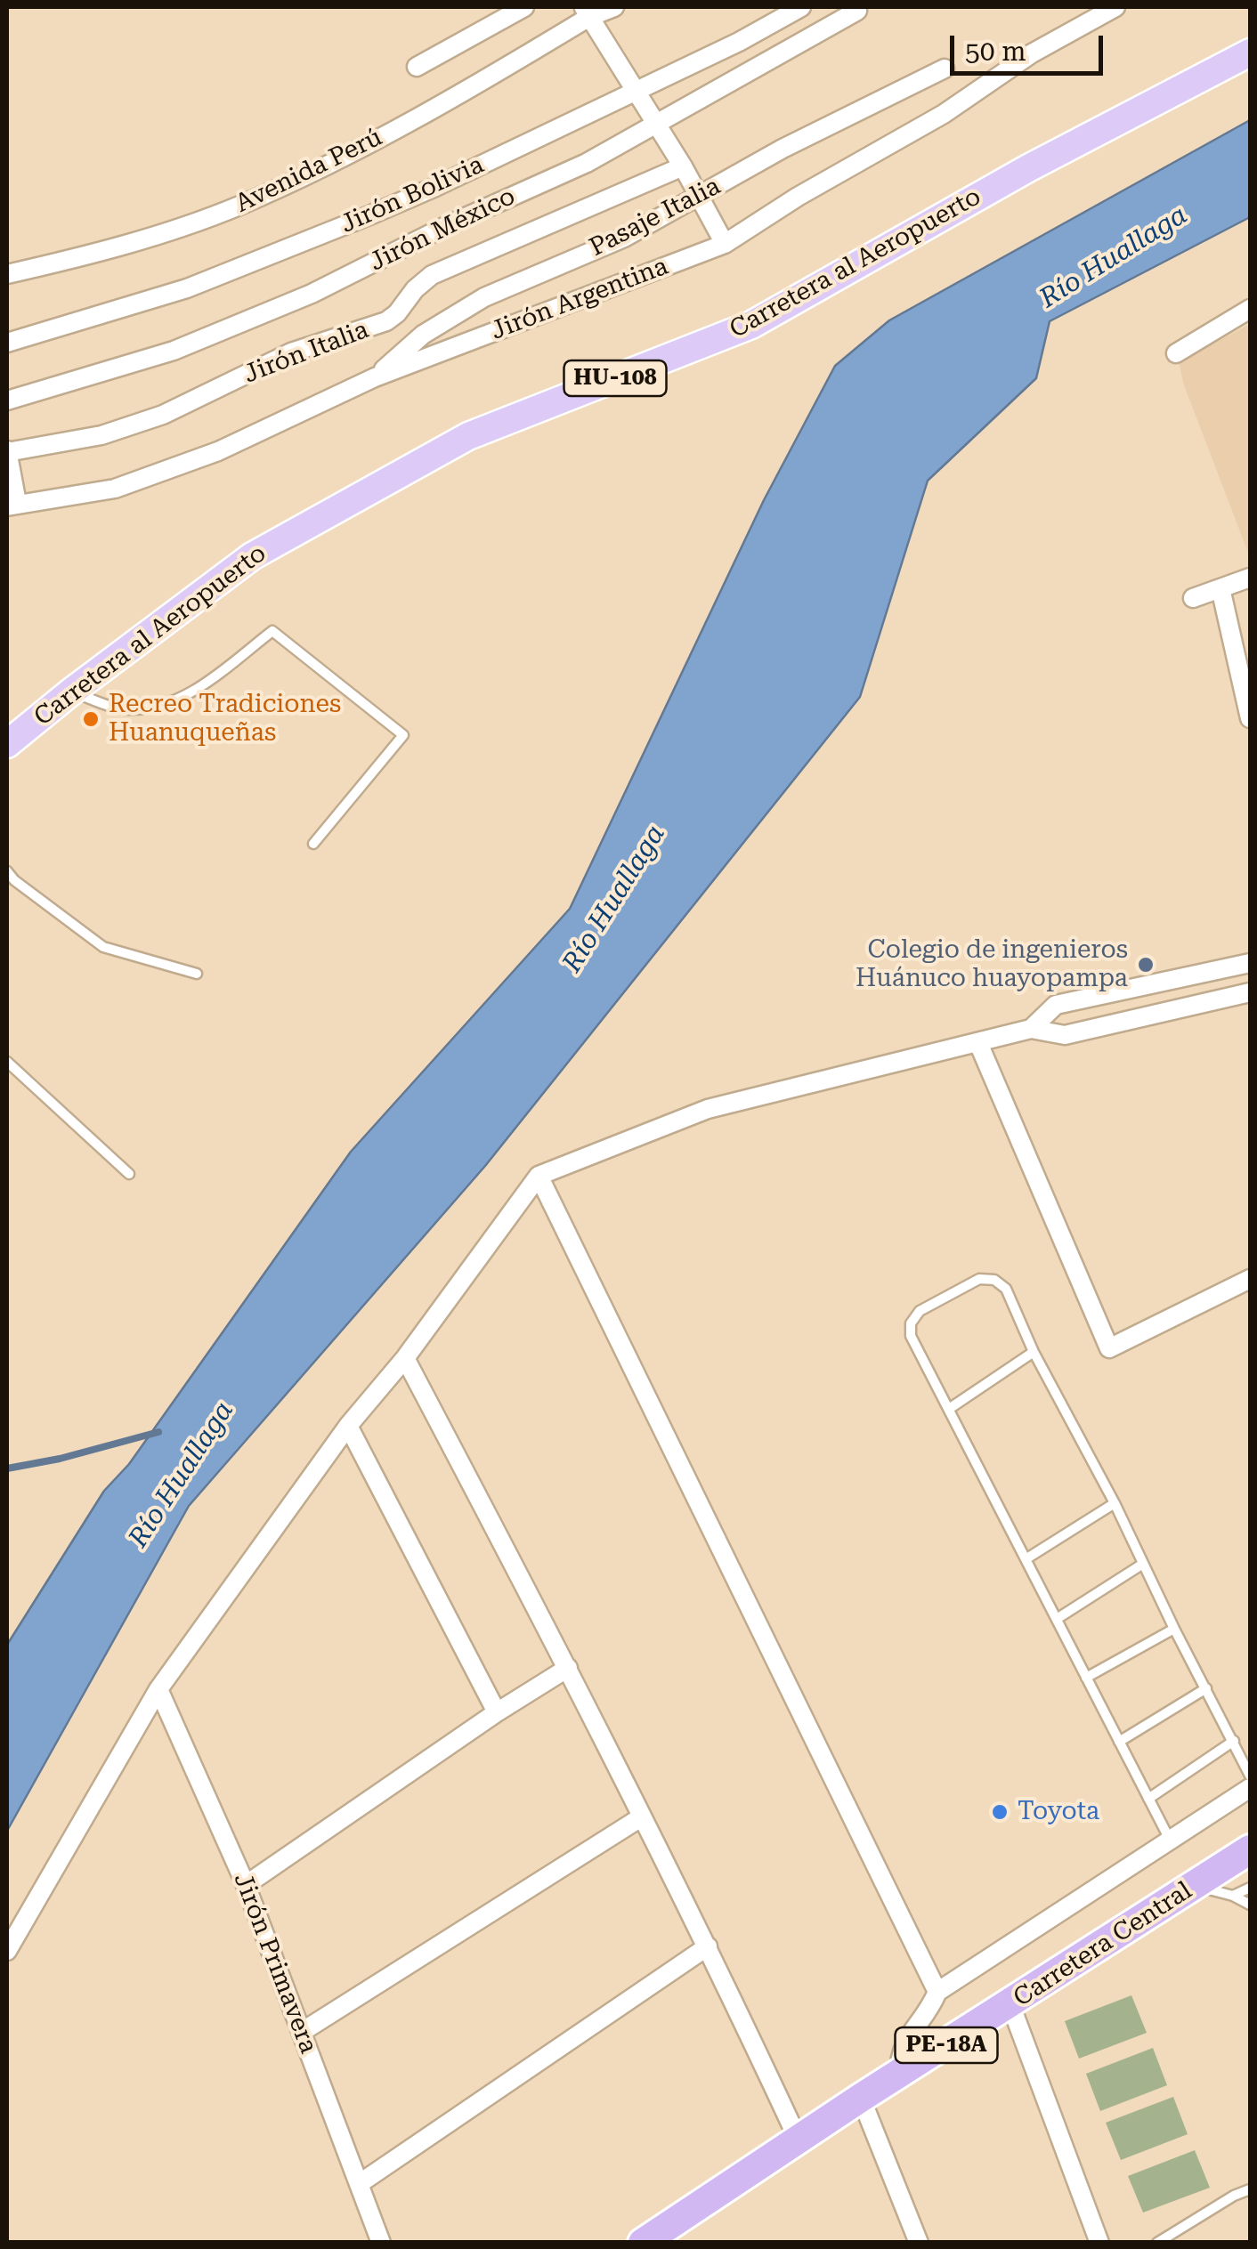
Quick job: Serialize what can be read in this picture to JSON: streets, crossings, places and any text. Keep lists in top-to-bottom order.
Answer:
{
  "streets": {
    "highway": ["Carretera Central", "PE-18A"],
    "main road": ["Carretera al Aeropuerto", "HU-108"],
    "street": [
      "Avenida Perú",
      "Jirón Bolivia",
      "Pasaje Italia",
      "Jirón México",
      "Jirón Argentina",
      "Jirón Italia",
      "Jirón Primavera"
    ]
  },
  "crossings": [
    ["Pasaje Italia", "Jirón Argentina"]
  ],
  "water": ["Río Huallaga"],
  "places": ["Recreo Tradiciones Huanuqueñas", "Colegio de ingenieros Huánuco huayopampa", "Toyota"],
  "scale_bar": "50 m"
}
